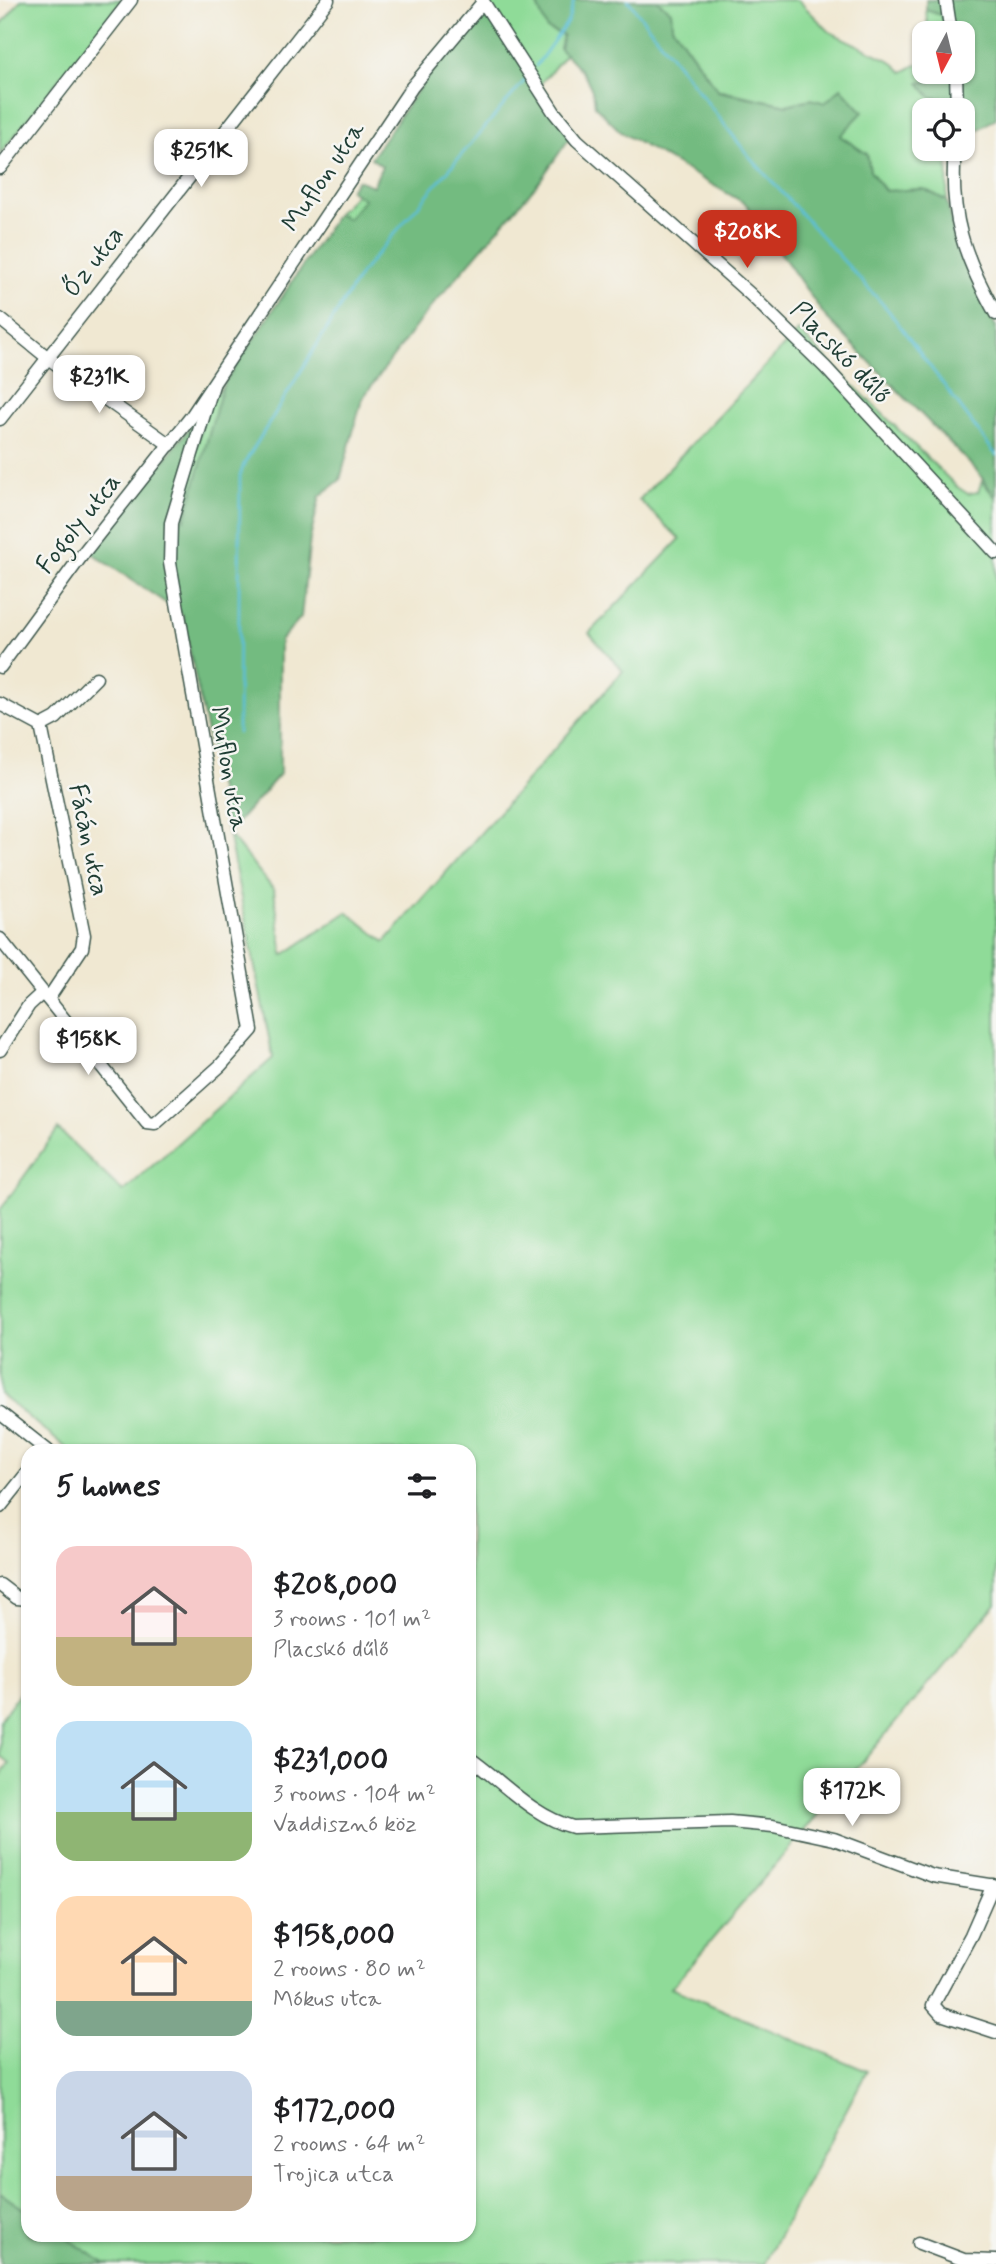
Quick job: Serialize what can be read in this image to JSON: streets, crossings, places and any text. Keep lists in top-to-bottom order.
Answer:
{
  "streets": {
    "street": [
      "Muflon utca",
      "Őz utca",
      "Placskó dűlő",
      "Fogoly utca",
      "Fácán utca"
    ]
  },
  "crossings": [
    ["Muflon utca", "Placskó dűlő"],
    ["Muflon utca", "Fogoly utca"],
    ["Muflon utca", "Fácán utca"]
  ],
  "north": "bottom",
  "page": {
    "price": [
      "$251K",
      "$208K",
      "$231K",
      "$158K",
      "$172K"
    ],
    "heading": "5 homes",
    "list": [
      {
        "name": "$208,000",
        "note": "3 rooms · 101 m² · Placskó dűlő"
      },
      {
        "name": "$231,000",
        "note": "3 rooms · 104 m² · Vaddisznó köz"
      },
      {
        "name": "$158,000",
        "note": "2 rooms · 80 m² · Mókus utca"
      },
      {
        "name": "$172,000",
        "note": "2 rooms · 64 m² · Trojica utca"
      }
    ]
  }
}
